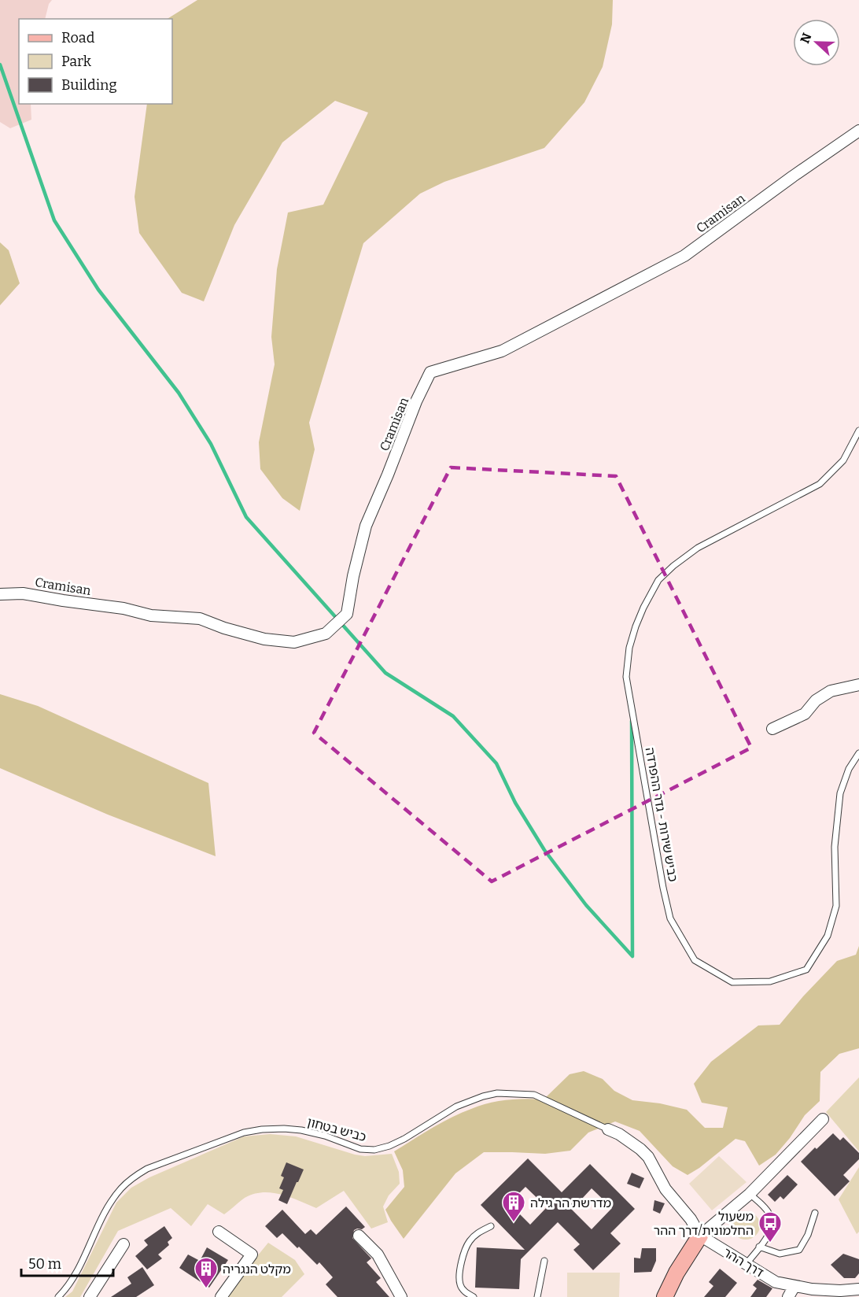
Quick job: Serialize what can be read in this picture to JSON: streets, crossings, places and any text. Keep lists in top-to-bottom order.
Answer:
{
  "streets": {
    "street": ["Cramisan", "דרך ההר"],
    "lane": ["כביש שירות - גדר ההפרדה", "כביש בטחון"]
  },
  "places": {
    "building": ["מדרשת הר גילה", "מקלט הנגריה"],
    "bus stop": ["משעול החלמונית/דרך ההר"]
  },
  "legend": ["Road", "Park", "Building"],
  "scale_bar": "50 m",
  "north": "left"
}
